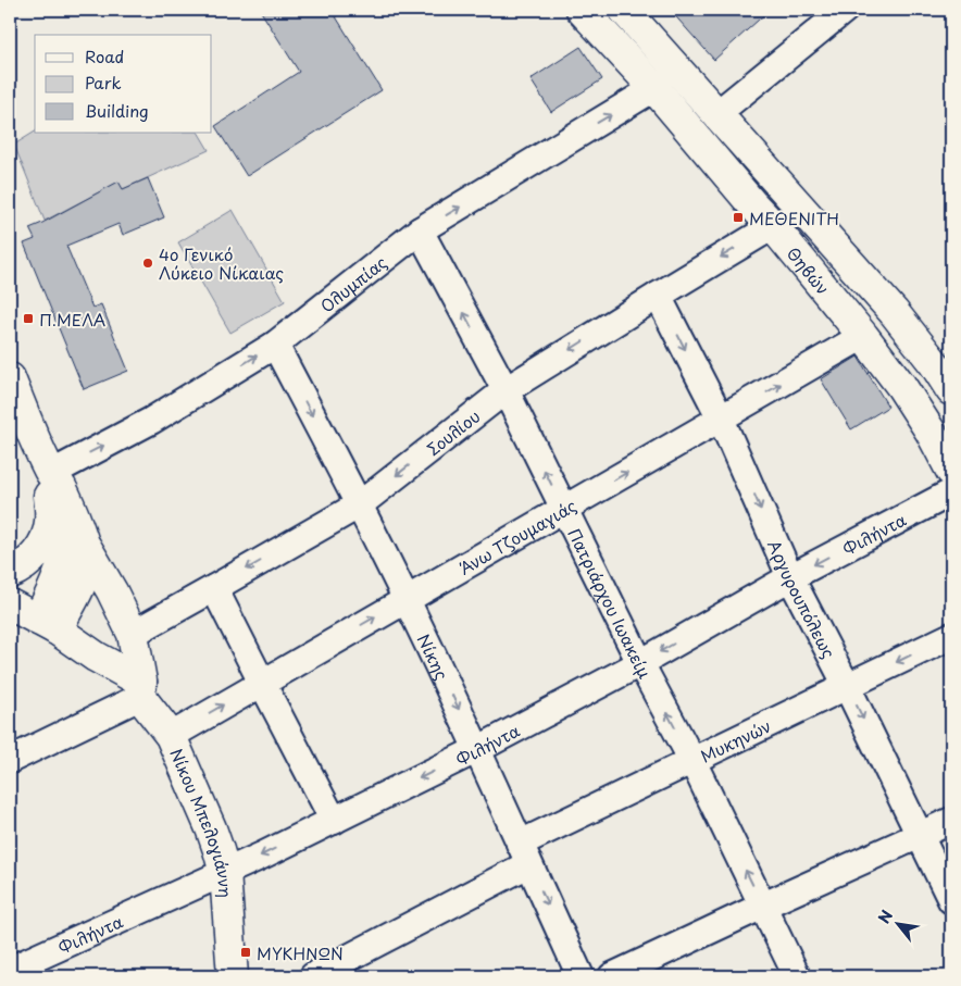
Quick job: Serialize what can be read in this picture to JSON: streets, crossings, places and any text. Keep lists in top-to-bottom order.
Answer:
{
  "streets": {
    "main road": ["Θηβών", "Νίκου Μπελογιάννη"],
    "street": [
      "Ολυμπίας",
      "Σουλίου",
      "Φιλήντα",
      "Άνω Τζουμαγιάς",
      "Αργυρουπόλεως",
      "Πατριάρχου Ιωακείμ",
      "Νίκης",
      "Μυκηνών"
    ]
  },
  "crossings": [
    ["Θηβών", "Ολυμπίας"],
    ["Θηβών", "Σουλίου"],
    ["Θηβών", "Άνω Τζουμαγιάς"],
    ["Ολυμπίας", "Πατριάρχου Ιωακείμ"],
    ["Ολυμπίας", "Νίκης"],
    ["Σουλίου", "Αργυρουπόλεως"],
    ["Σουλίου", "Πατριάρχου Ιωακείμ"],
    ["Σουλίου", "Νίκης"],
    ["Φιλήντα", "Αργυρουπόλεως"],
    ["Φιλήντα", "Πατριάρχου Ιωακείμ"],
    ["Φιλήντα", "Νίκης"],
    ["Φιλήντα", "Νίκου Μπελογιάννη"],
    ["Άνω Τζουμαγιάς", "Αργυρουπόλεως"],
    ["Άνω Τζουμαγιάς", "Πατριάρχου Ιωακείμ"],
    ["Άνω Τζουμαγιάς", "Νίκης"],
    ["Άνω Τζουμαγιάς", "Νίκου Μπελογιάννη"],
    ["Αργυρουπόλεως", "Μυκηνών"],
    ["Πατριάρχου Ιωακείμ", "Μυκηνών"],
    ["Νίκης", "Μυκηνών"]
  ],
  "one_way": [
    "Ολυμπίας",
    "Σουλίου",
    "Φιλήντα",
    "Άνω Τζουμαγιάς",
    "Αργυρουπόλεως",
    "Πατριάρχου Ιωακείμ"
  ],
  "places": {
    "transit": ["ΜΕΘΕΝΙΤΗ", "Π.ΜΕΛΑ", "ΜΥΚΗΝΩΝ"],
    "other": ["4ο Γενικό Λύκειο Νίκαιας"]
  },
  "legend": ["Road", "Park", "Building"],
  "north": "top left"
}
